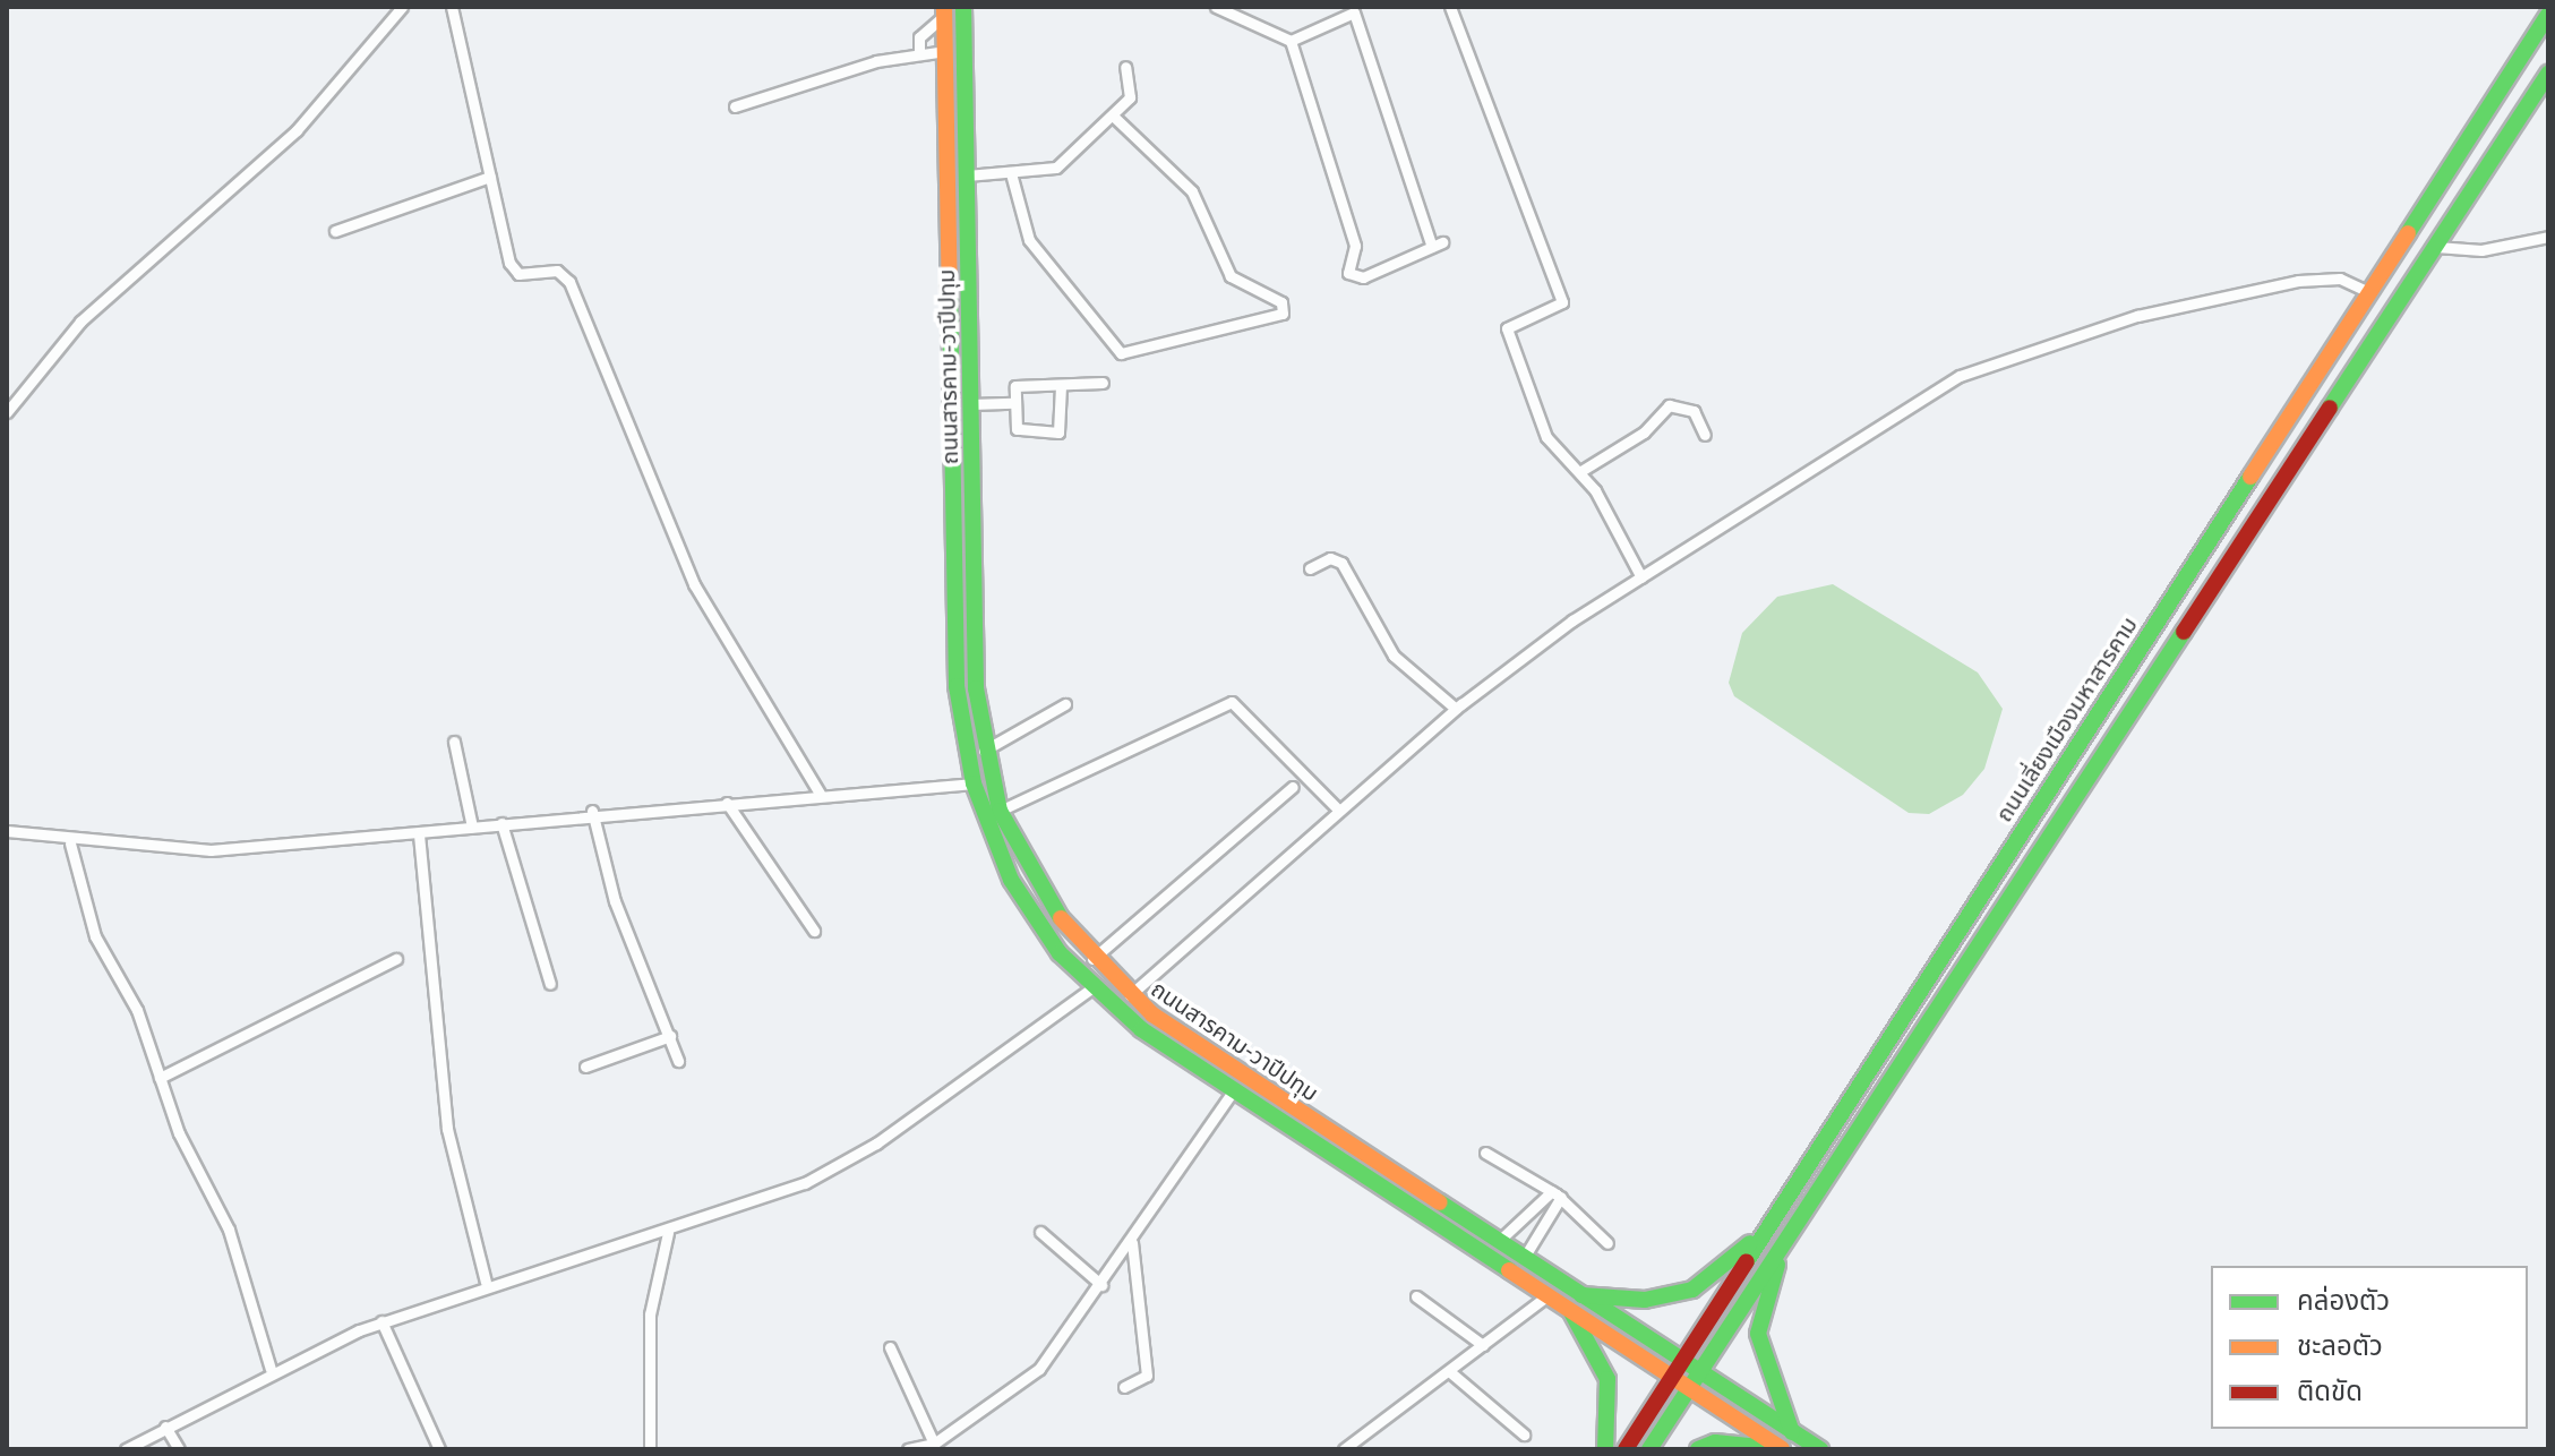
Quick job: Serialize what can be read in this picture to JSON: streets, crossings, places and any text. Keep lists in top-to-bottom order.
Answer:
{
  "streets": {
    "main road": ["ถนนสารคาม-วาปีปทุม", "ถนนเลี่ยงเมืองมหาสารคาม"]
  },
  "crossings": [
    ["ถนนสารคาม-วาปีปทุม", "ถนนเลี่ยงเมืองมหาสารคาม"]
  ],
  "legend": ["คล่องตัว", "ชะลอตัว", "ติดขัด"]
}
